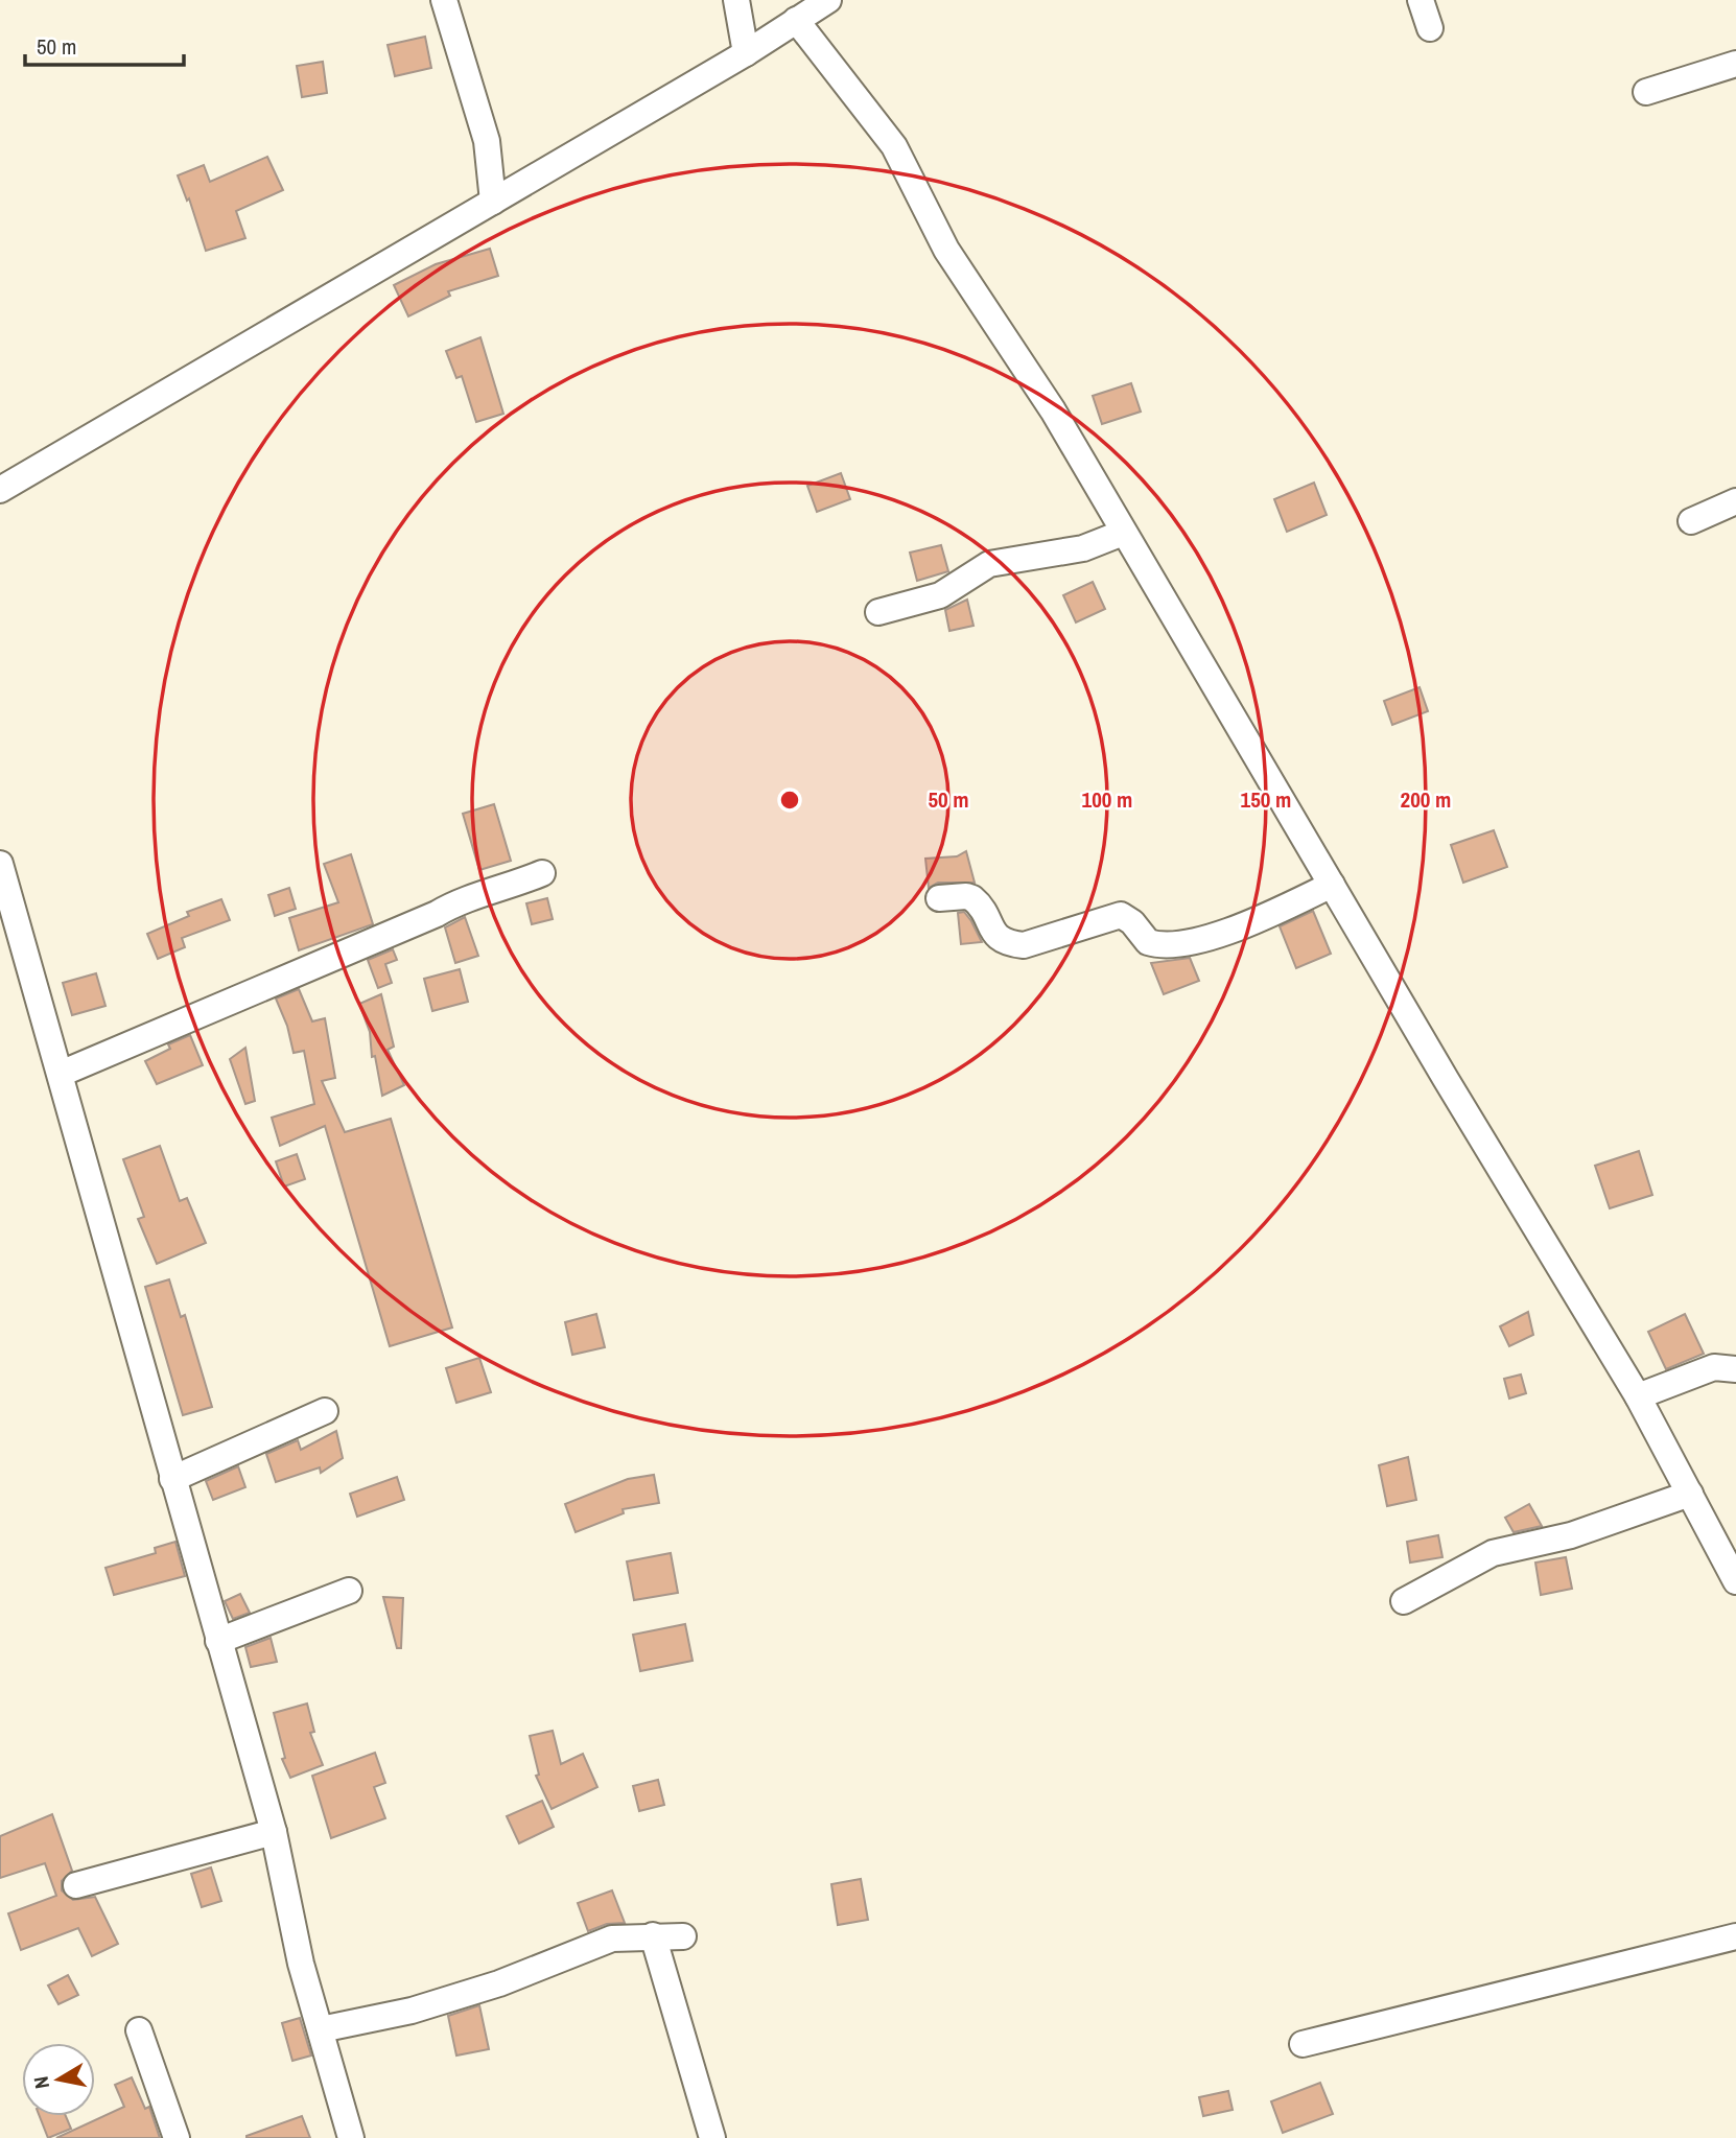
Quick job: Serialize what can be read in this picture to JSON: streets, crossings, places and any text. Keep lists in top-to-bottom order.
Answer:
{
  "scale_bar": "50 m",
  "north": "left",
  "rings": [
    "50 m",
    "100 m",
    "150 m",
    "200 m"
  ]
}
